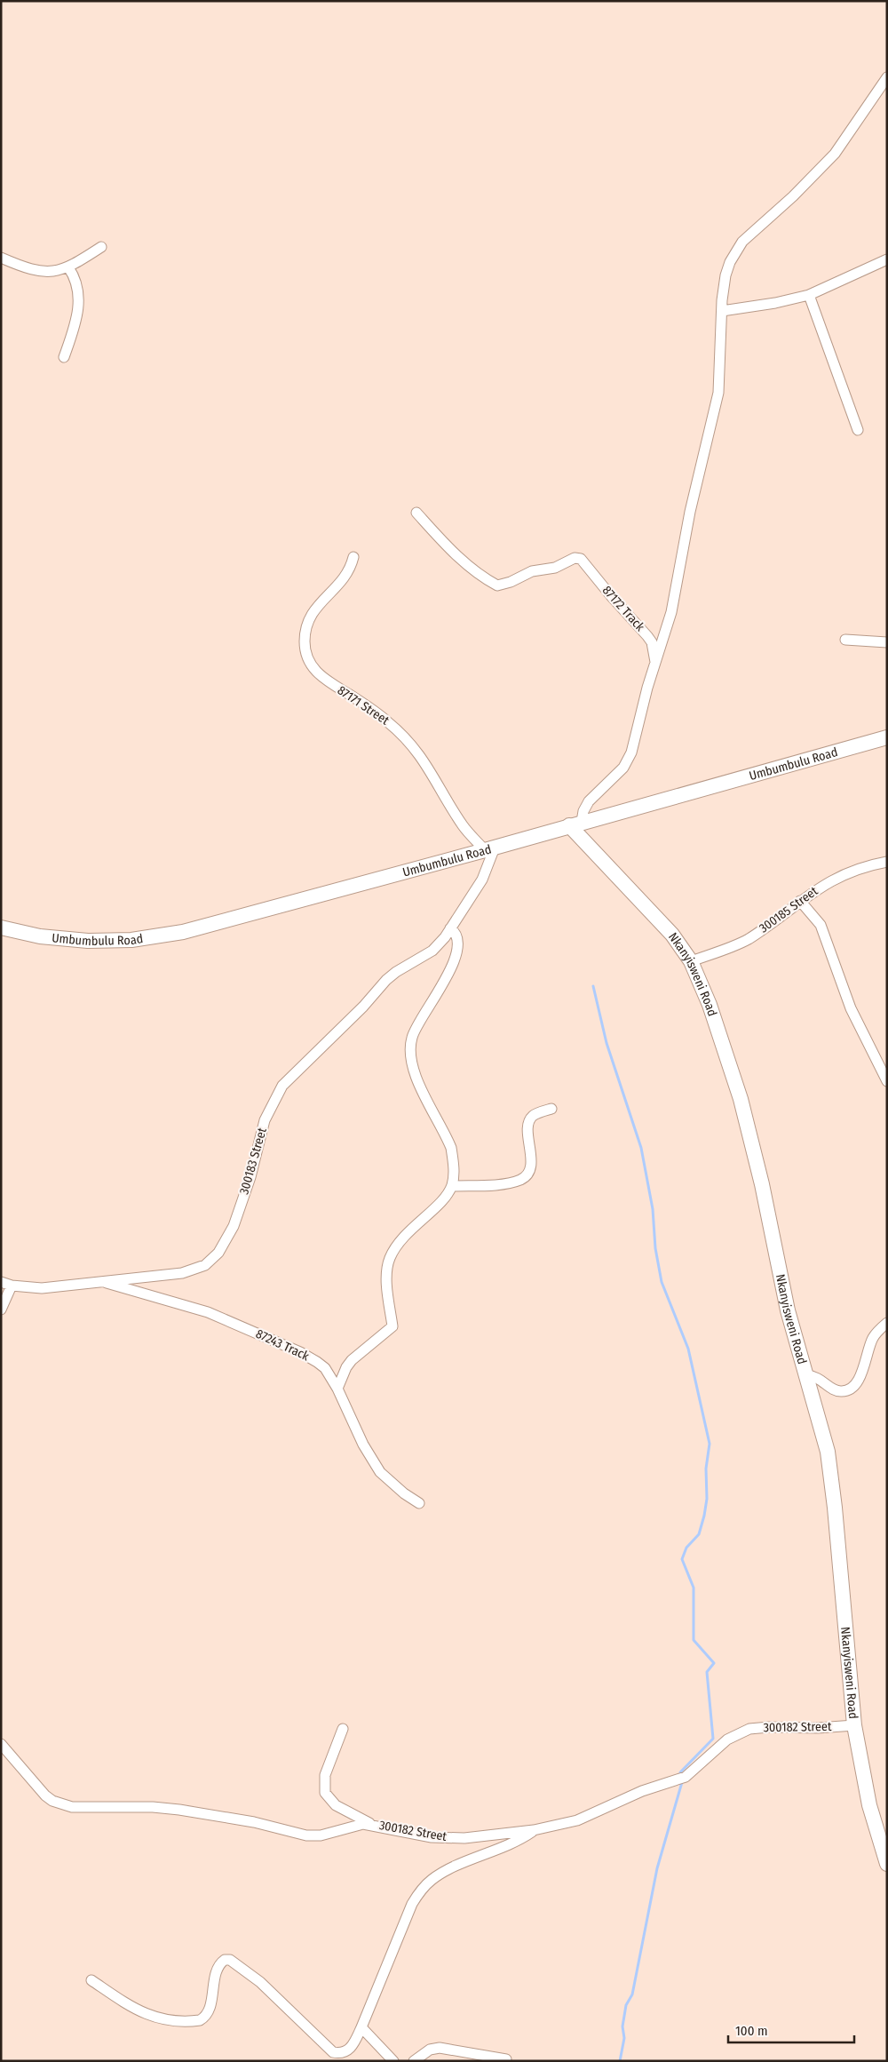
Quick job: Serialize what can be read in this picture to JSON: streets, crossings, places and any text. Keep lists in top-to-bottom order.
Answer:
{
  "streets": {
    "street": [
      "87172 Track",
      "87171 Street",
      "Umbumbulu Road",
      "300185 Street",
      "Nkanyisweni Road",
      "300183 Street",
      "87243 Track",
      "300182 Street"
    ]
  },
  "crossings": [
    ["87171 Street", "Umbumbulu Road"],
    ["Umbumbulu Road", "Nkanyisweni Road"],
    ["300185 Street", "Nkanyisweni Road"],
    ["Nkanyisweni Road", "300182 Street"],
    ["300183 Street", "87243 Track"]
  ],
  "scale_bar": "100 m"
}
